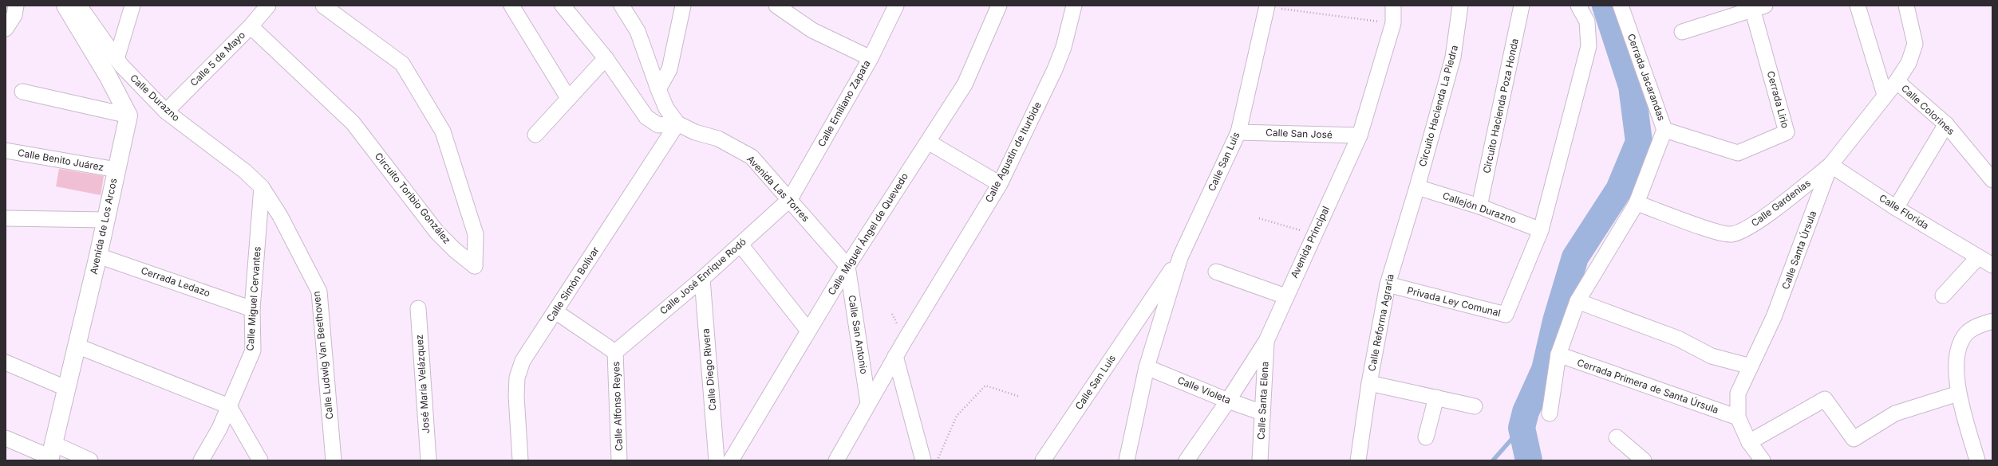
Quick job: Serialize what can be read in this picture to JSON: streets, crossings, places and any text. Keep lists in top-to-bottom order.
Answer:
{
  "streets": {
    "main road": ["Avenida de Los Arcos"],
    "street": [
      "Calle 5 de Mayo",
      "Cerrada Jacarandas",
      "Calle Durazno",
      "Cerrada Lirio",
      "Calle Emiliano Zapata",
      "Circuito Hacienda La Piedra",
      "Circuito Hacienda Poza Honda",
      "Calle Colorines",
      "Calle San José",
      "Calle Agustín de Iturbide",
      "Calle Benito Juárez",
      "Calle San Luis",
      "Avenida Las Torres",
      "Circuito Toribio González",
      "Calle Gardenias",
      "Callejón Durazno",
      "Calle Florida",
      "Calle Miguel Ángel de Quevedo",
      "Avenida Principal",
      "Calle Santa Úrsula",
      "Calle José Enrique Rodó",
      "Cerrada Ledazo",
      "Calle Simón Bolívar",
      "Calle Miguel Cervantes",
      "Privada Ley Comunal",
      "Calle Reforma Agraria",
      "Calle San Antonio",
      "Calle Ludwig Van Beethoven",
      "Calle Diego Rivera",
      "José María Velázquez",
      "Cerrada Primera de Santa Úrsula",
      "Calle Violeta",
      "Calle Santa Elena",
      "Calle Alfonso Reyes"
    ]
  },
  "crossings": [
    ["Calle 5 de Mayo", "Calle Durazno"],
    ["Calle 5 de Mayo", "Circuito Toribio González"],
    ["Cerrada Jacarandas", "Cerrada Lirio"],
    ["Cerrada Jacarandas", "Calle Gardenias"],
    ["Cerrada Jacarandas", "Cerrada Primera de Santa Úrsula"],
    ["Calle Durazno", "Calle Miguel Cervantes"],
    ["Calle Durazno", "Calle Ludwig Van Beethoven"],
    ["Calle Emiliano Zapata", "Avenida Las Torres"],
    ["Calle Emiliano Zapata", "Calle José Enrique Rodó"],
    ["Circuito Hacienda La Piedra", "Callejón Durazno"],
    ["Circuito Hacienda La Piedra", "Calle Reforma Agraria"],
    ["Circuito Hacienda Poza Honda", "Callejón Durazno"],
    ["Calle Colorines", "Calle Santa Úrsula"],
    ["Calle San José", "Calle San Luis"],
    ["Calle San José", "Avenida Principal"],
    ["Calle Agustín de Iturbide", "Calle San Antonio"],
    ["Calle Benito Juárez", "Avenida de Los Arcos"],
    ["Calle San Luis", "Calle Violeta"],
    ["Avenida Las Torres", "Calle Miguel Ángel de Quevedo"],
    ["Avenida Las Torres", "Calle José Enrique Rodó"],
    ["Avenida Las Torres", "Calle Simón Bolívar"],
    ["Avenida Las Torres", "Calle San Antonio"],
    ["Calle Gardenias", "Calle Florida"],
    ["Calle Gardenias", "Calle Santa Úrsula"],
    ["Callejón Durazno", "Privada Ley Comunal"],
    ["Callejón Durazno", "Calle Reforma Agraria"],
    ["Calle Florida", "Calle Santa Úrsula"],
    ["Avenida de Los Arcos", "Cerrada Ledazo"],
    ["Calle Miguel Ángel de Quevedo", "Calle San Antonio"],
    ["Avenida Principal", "Calle Violeta"],
    ["Avenida Principal", "Calle Santa Elena"],
    ["Calle Santa Úrsula", "Cerrada Primera de Santa Úrsula"],
    ["Calle José Enrique Rodó", "Calle Diego Rivera"],
    ["Calle José Enrique Rodó", "Calle Alfonso Reyes"],
    ["Cerrada Ledazo", "Calle Miguel Cervantes"],
    ["Calle Miguel Cervantes", "Calle Ludwig Van Beethoven"],
    ["Privada Ley Comunal", "Calle Reforma Agraria"],
    ["Calle Violeta", "Calle Santa Elena"]
  ]
}
